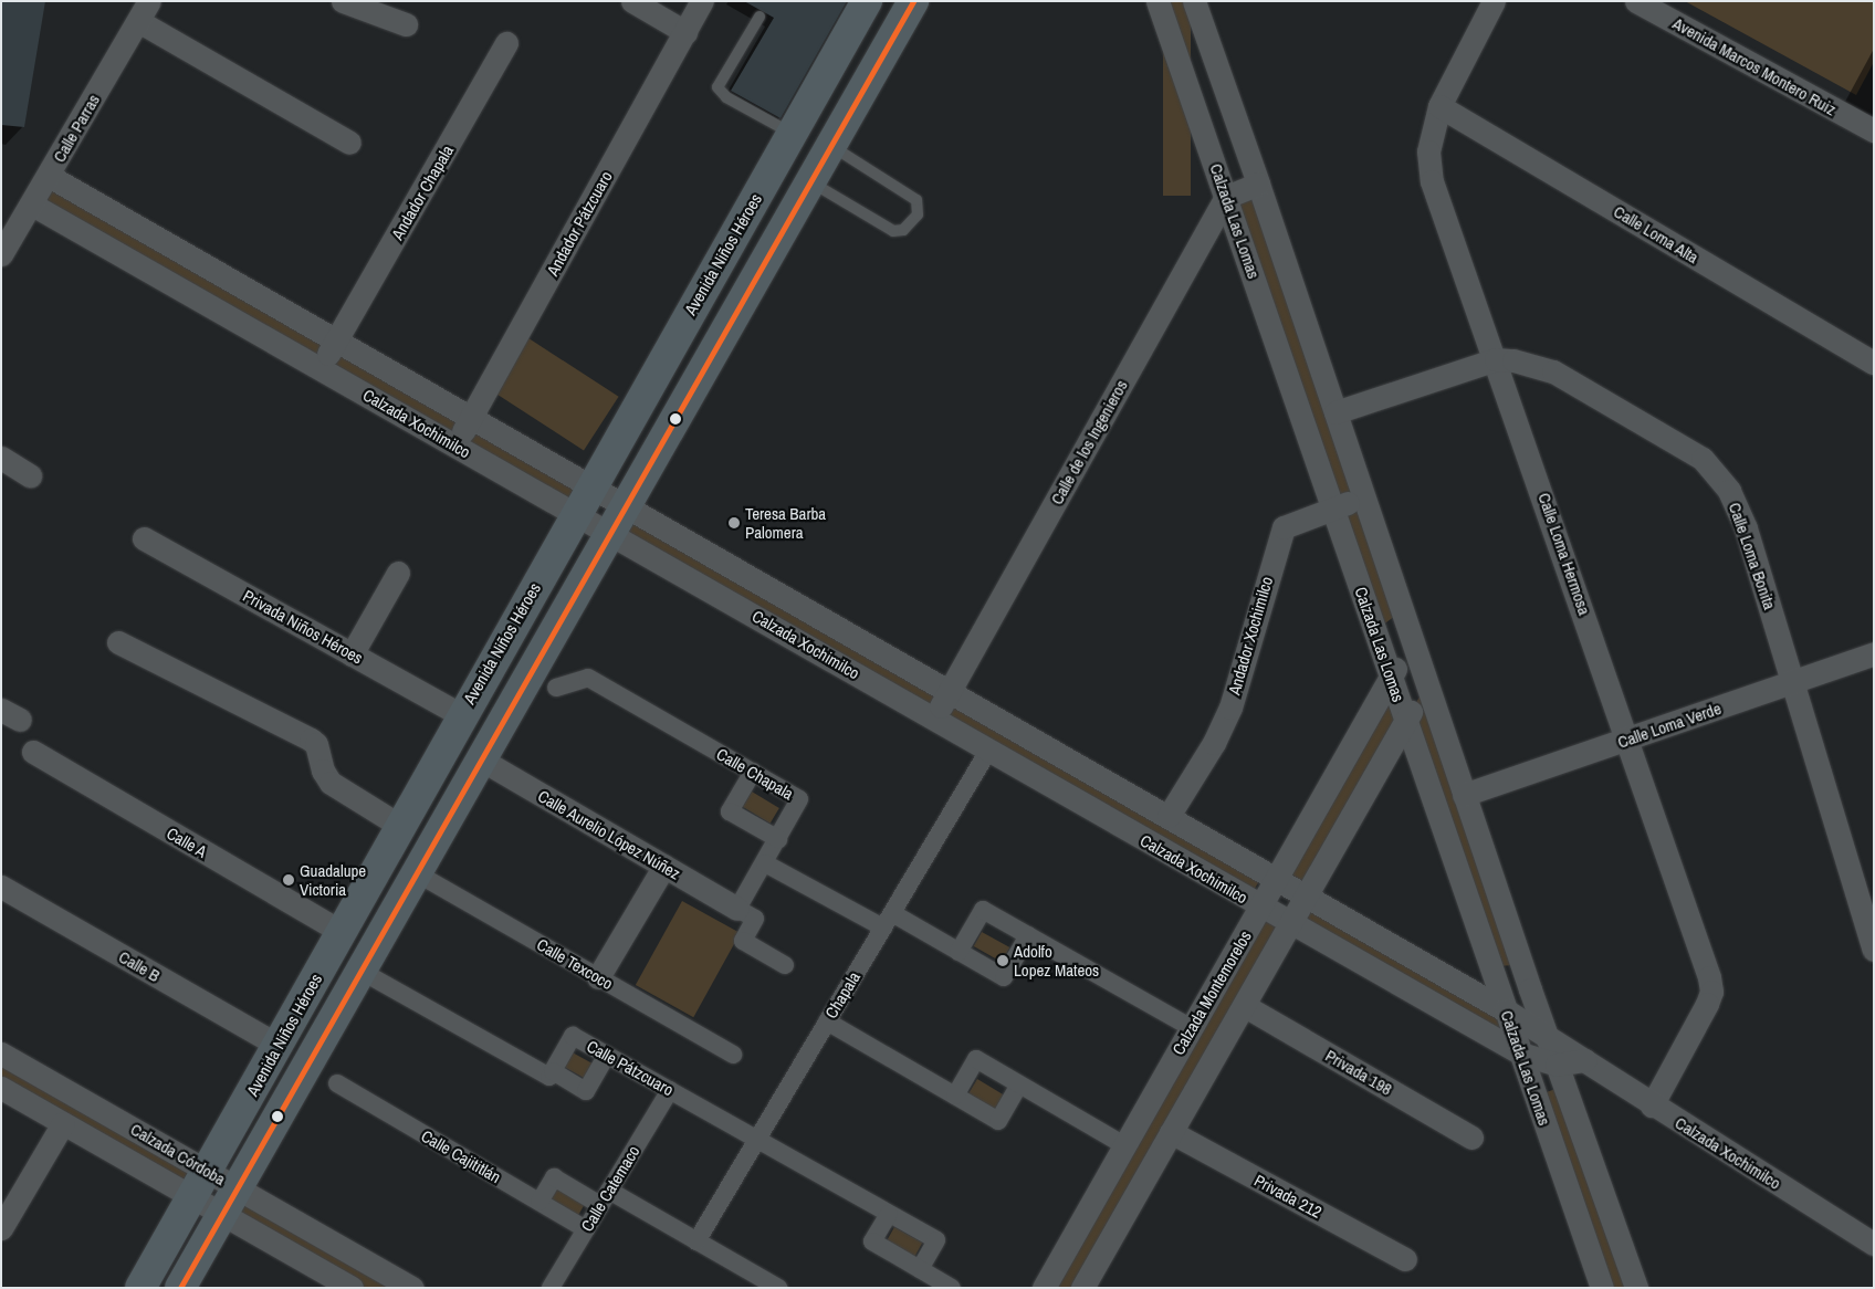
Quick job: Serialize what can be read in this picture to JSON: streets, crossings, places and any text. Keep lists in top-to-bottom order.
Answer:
{
  "streets": {
    "main road": ["Avenida Niños Héroes"],
    "street": [
      "Avenida Marcos Montero Ruiz",
      "Calle Parras",
      "Andador Chapala",
      "Calzada Las Lomas",
      "Andador Pátzcuaro",
      "Calle Loma Alta",
      "Calzada Xochimilco",
      "Calle de los Ingenieros",
      "Calle Loma Hermosa",
      "Calle Loma Bonita",
      "Privada Niños Héroes",
      "Andador Xochimilco",
      "Calle Loma Verde",
      "Calle Chapala",
      "Calle Aurelio López Núñez",
      "Calle A",
      "Calle Texcoco",
      "Calle B",
      "Calzada Montemorelos",
      "Chapala",
      "Calle Pátzcuaro",
      "Privada 198",
      "Calzada Córdoba",
      "Calle Cajititlán",
      "Calle Catemaco",
      "Privada 212"
    ]
  },
  "crossings": [
    ["Calle Parras", "Calzada Xochimilco"],
    ["Andador Chapala", "Calzada Xochimilco"],
    ["Calzada Las Lomas", "Calzada Xochimilco"],
    ["Calzada Las Lomas", "Calle de los Ingenieros"],
    ["Calzada Las Lomas", "Calle Loma Bonita"],
    ["Calzada Las Lomas", "Andador Xochimilco"],
    ["Calzada Las Lomas", "Calle Loma Verde"],
    ["Calzada Las Lomas", "Calzada Montemorelos"],
    ["Andador Pátzcuaro", "Calzada Xochimilco"],
    ["Calle Loma Alta", "Calle Loma Hermosa"],
    ["Avenida Niños Héroes", "Calzada Xochimilco"],
    ["Avenida Niños Héroes", "Privada Niños Héroes"],
    ["Avenida Niños Héroes", "Calle Aurelio López Núñez"],
    ["Avenida Niños Héroes", "Calle A"],
    ["Avenida Niños Héroes", "Calle Texcoco"],
    ["Avenida Niños Héroes", "Calle B"],
    ["Avenida Niños Héroes", "Calzada Córdoba"],
    ["Calzada Xochimilco", "Calle de los Ingenieros"],
    ["Calzada Xochimilco", "Calle Loma Hermosa"],
    ["Calzada Xochimilco", "Andador Xochimilco"],
    ["Calzada Xochimilco", "Calzada Montemorelos"],
    ["Calzada Xochimilco", "Chapala"],
    ["Calle Loma Hermosa", "Calle Loma Bonita"],
    ["Calle Loma Hermosa", "Calle Loma Verde"],
    ["Calle Loma Bonita", "Calle Loma Verde"],
    ["Calle Chapala", "Calle Aurelio López Núñez"],
    ["Calzada Montemorelos", "Privada 198"],
    ["Calzada Montemorelos", "Privada 212"],
    ["Chapala", "Calle Pátzcuaro"],
    ["Calle Pátzcuaro", "Calle Catemaco"],
    ["Calle Cajititlán", "Calle Catemaco"]
  ],
  "places": ["Teresa Barba Palomera", "Guadalupe Victoria", "Adolfo Lopez Mateos"]
}
